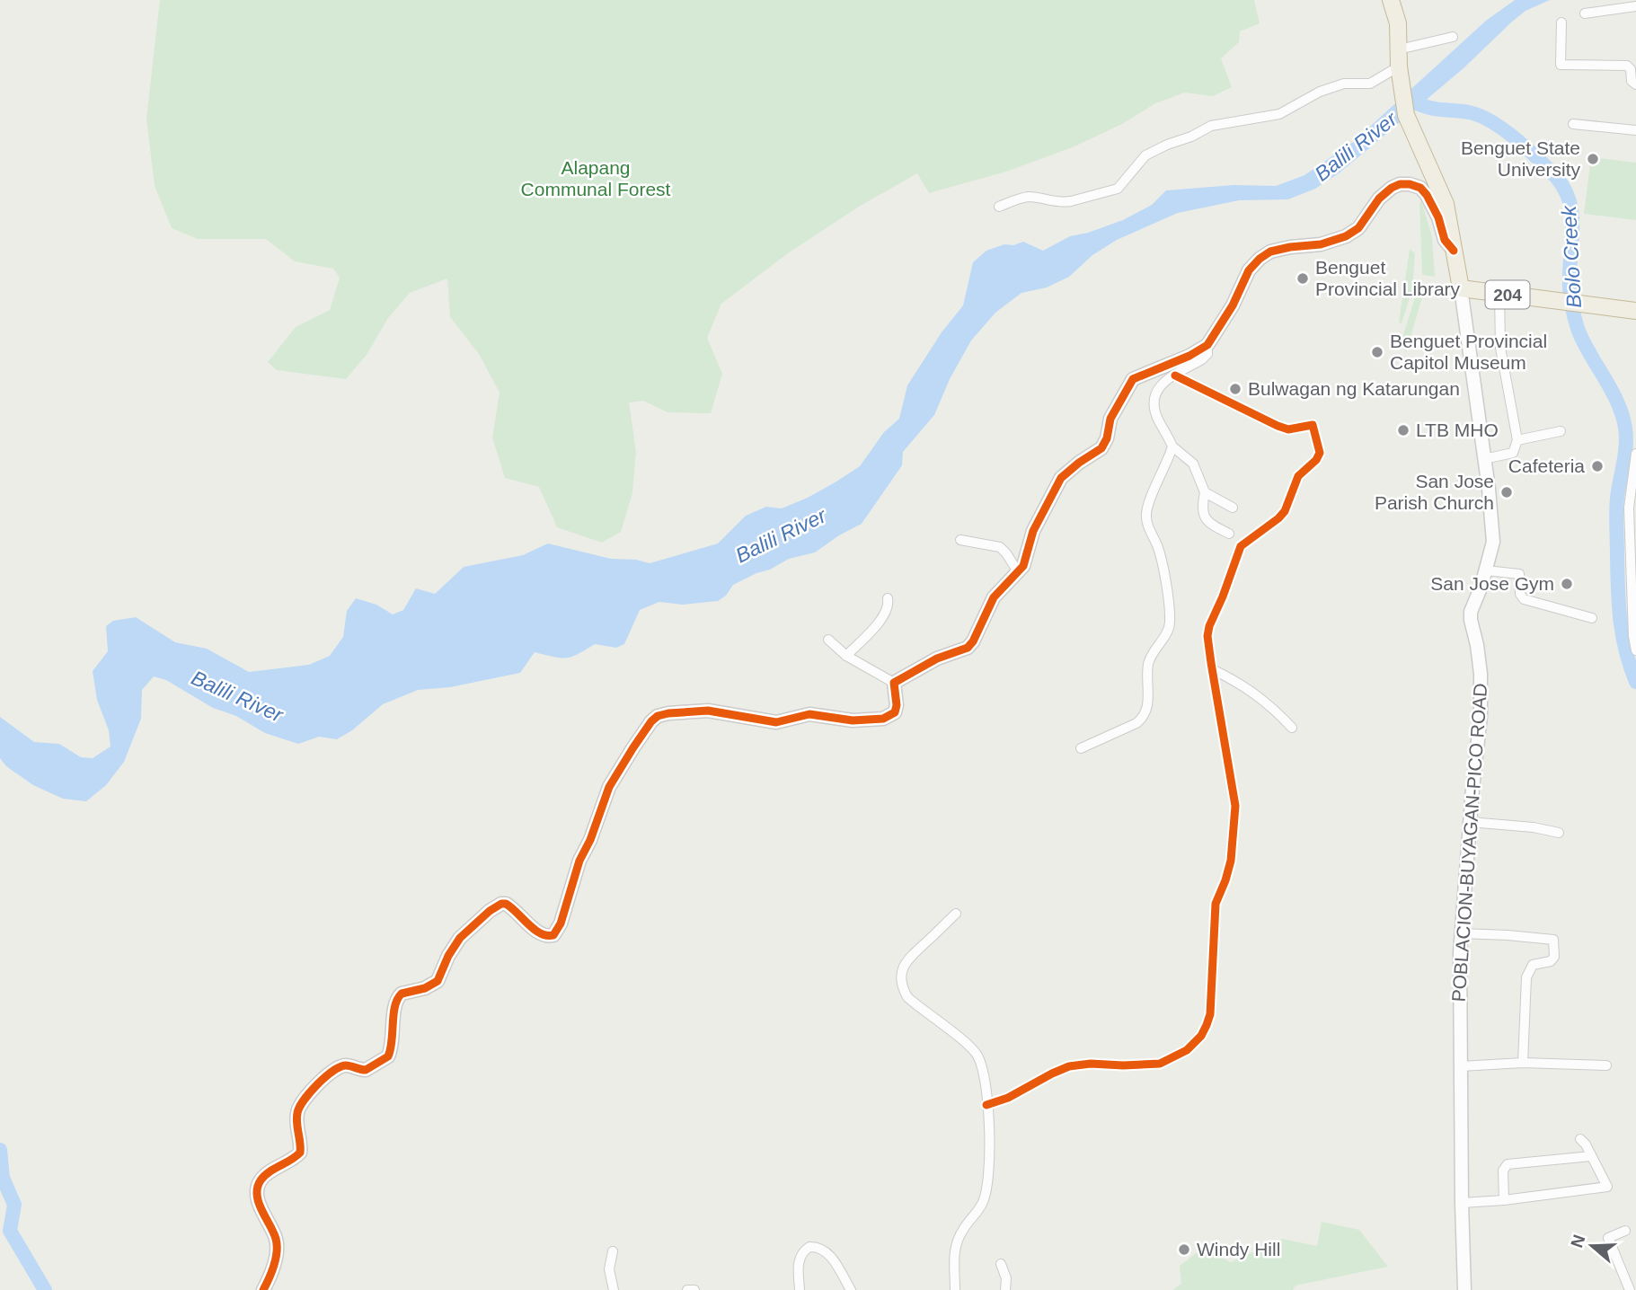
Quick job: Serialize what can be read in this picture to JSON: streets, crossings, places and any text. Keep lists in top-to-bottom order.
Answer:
{
  "streets": {
    "highway": ["204"],
    "street": ["POBLACION-BUYAGAN-PICO ROAD"]
  },
  "crossings": [
    ["204", "POBLACION-BUYAGAN-PICO ROAD"]
  ],
  "water": ["Balili River", "Bolo Creek"],
  "parks": ["Alapang Communal Forest"],
  "places": [
    "Benguet State University",
    "Benguet Provincial Library",
    "Benguet Provincial Capitol Museum",
    "Bulwagan ng Katarungan",
    "LTB MHO",
    "Cafeteria",
    "San Jose Parish Church",
    "San Jose Gym",
    "Windy Hill"
  ],
  "north": "left"
}
